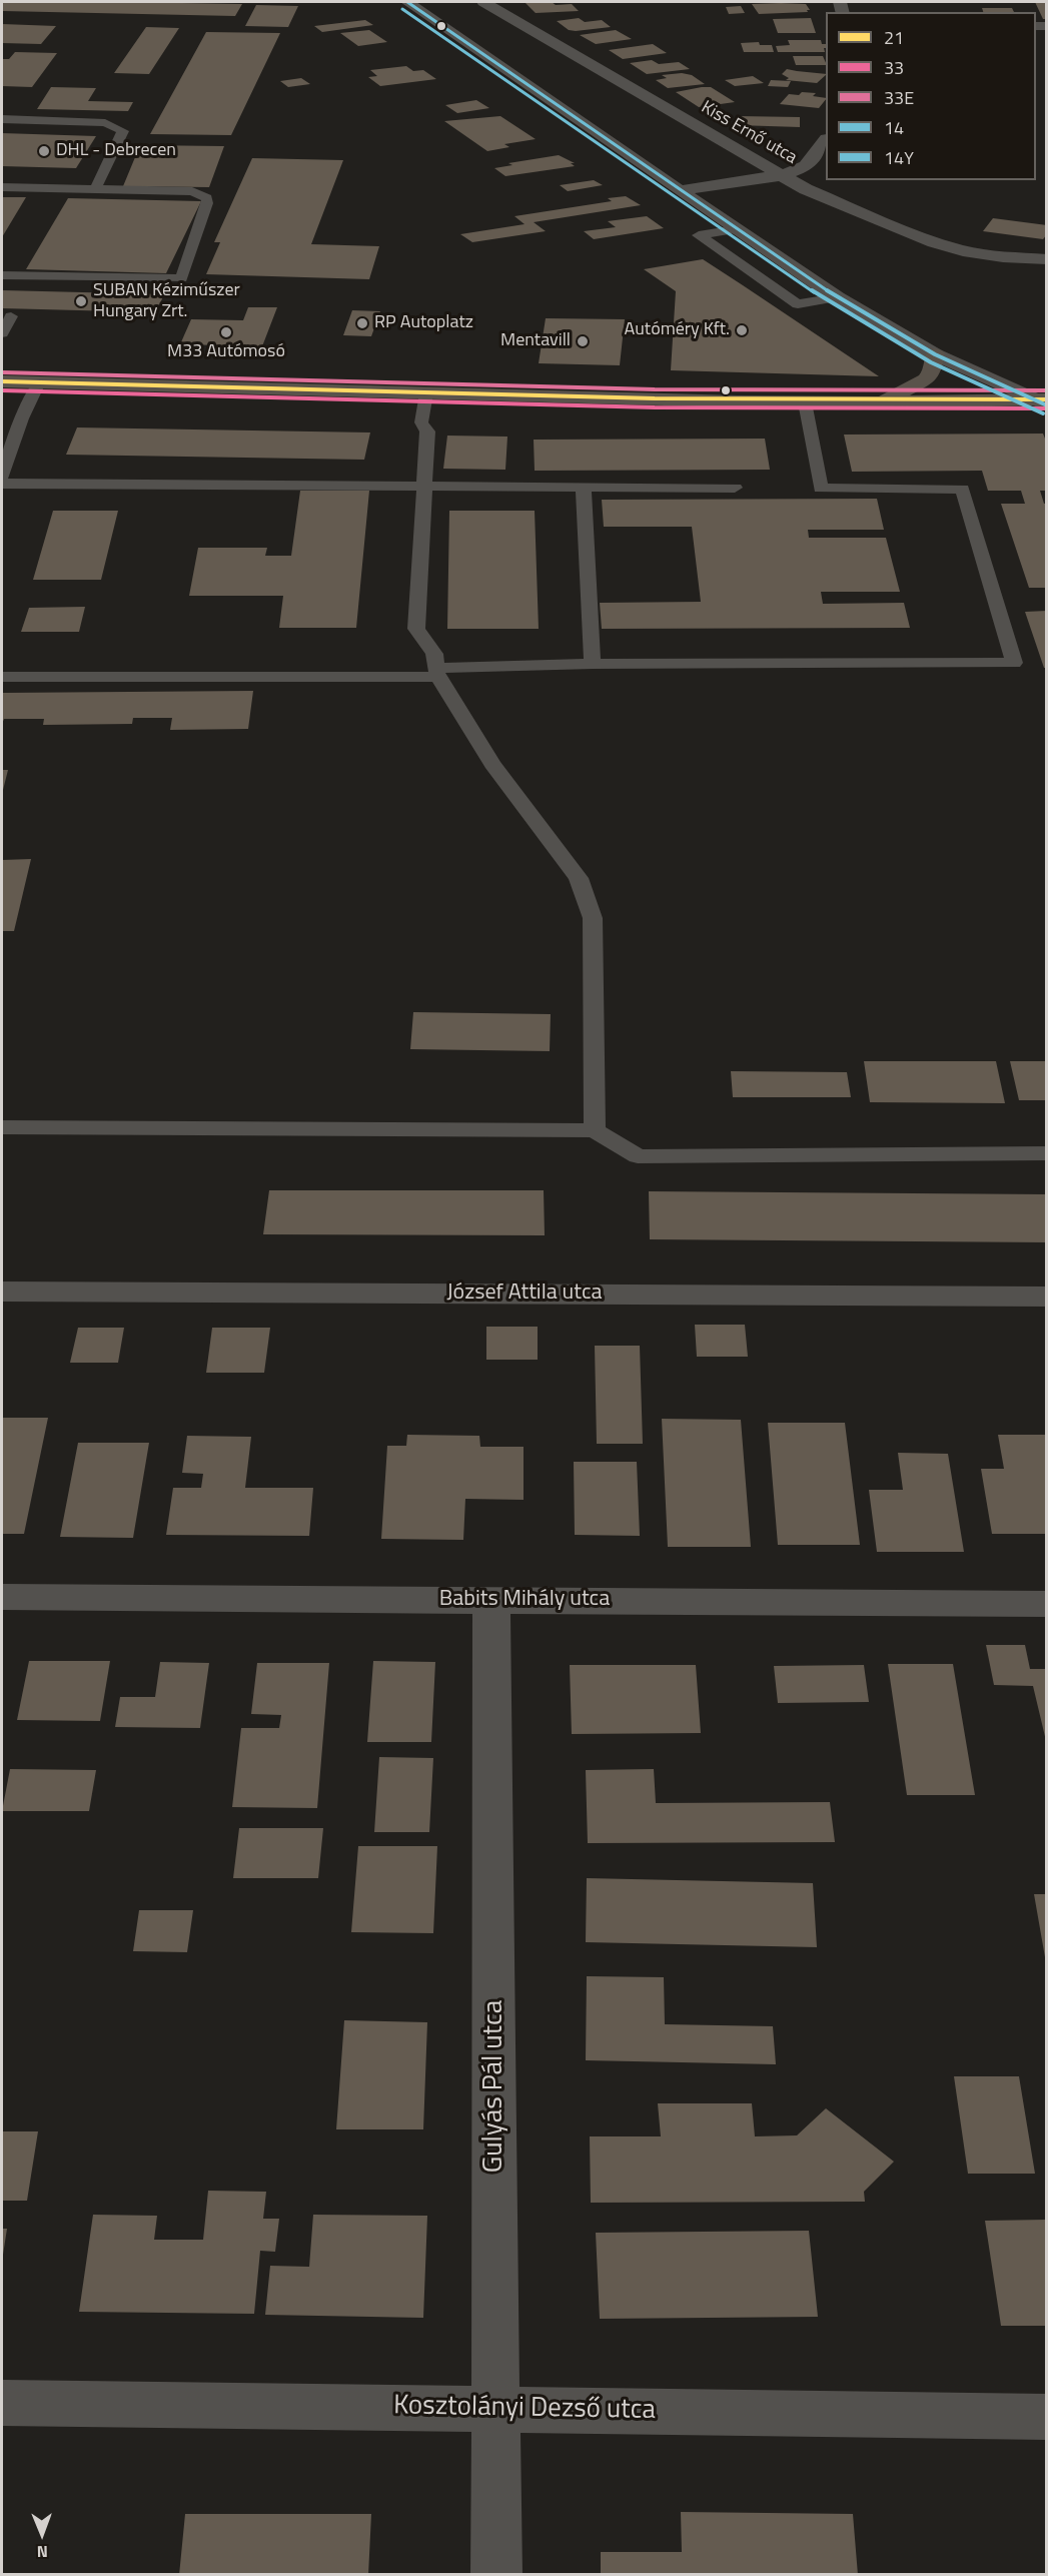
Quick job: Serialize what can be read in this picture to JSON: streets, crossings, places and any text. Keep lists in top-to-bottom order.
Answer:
{
  "streets": {
    "street": [
      "Kiss Ernő utca",
      "József Attila utca",
      "Babits Mihály utca",
      "Gulyás Pál utca",
      "Kosztolányi Dezső utca"
    ]
  },
  "crossings": [
    ["Babits Mihály utca", "Gulyás Pál utca"],
    ["Gulyás Pál utca", "Kosztolányi Dezső utca"]
  ],
  "places": [
    "DHL - Debrecen",
    "SUBAN Kéziműszer Hungary Zrt.",
    "RP Autoplatz",
    "Autóméry Kft.",
    "M33 Autómosó",
    "Mentavill"
  ],
  "lines": [
    "transit line 14",
    "transit line 14Y",
    "transit line 33E",
    "transit line 21",
    "transit line 33"
  ],
  "legend": [
    "21",
    "33",
    "33E",
    "14",
    "14Y"
  ],
  "north": "bottom"
}
